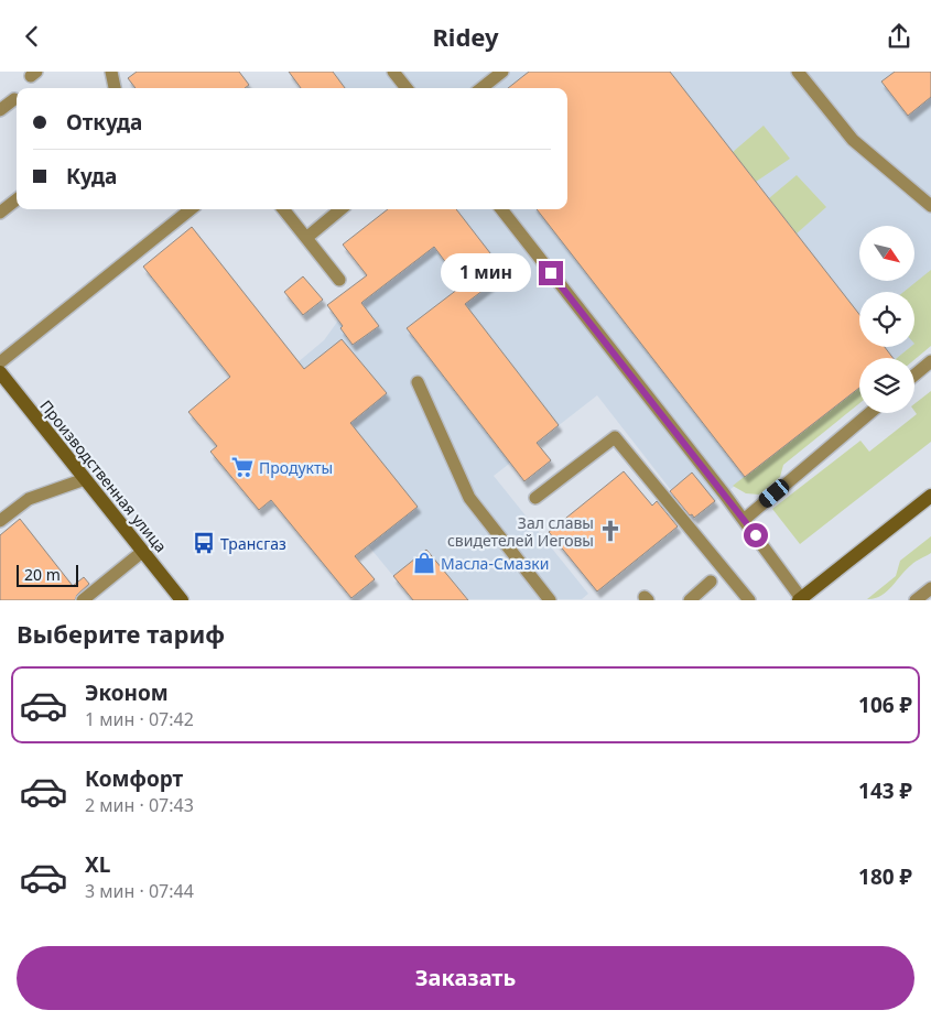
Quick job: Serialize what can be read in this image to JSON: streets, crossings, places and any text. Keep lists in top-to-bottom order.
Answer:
{
  "streets": {
    "main road": ["Производственная улица"]
  },
  "places": {
    "supermarket": ["Продукты"],
    "church": ["Зал славы свидетелей Иеговы"],
    "bus stop": ["Трансгаз"],
    "shop": ["Масла-Смазки"]
  },
  "scale_bar": "20 m",
  "north": "bottom right",
  "page": {
    "header": "Ridey",
    "banner": ["Откуда", "Куда"],
    "bubble": "1 мин",
    "scale": "20 m",
    "heading": "Выберите тариф",
    "list": [
      {
        "name": "Эконом",
        "note": "1 мин · 07:42",
        "value": "106 ₽"
      },
      {
        "name": "Комфорт",
        "note": "2 мин · 07:43",
        "value": "143 ₽"
      },
      {
        "name": "XL",
        "note": "3 мин · 07:44",
        "value": "180 ₽"
      }
    ],
    "buttons": "Заказать"
  }
}
